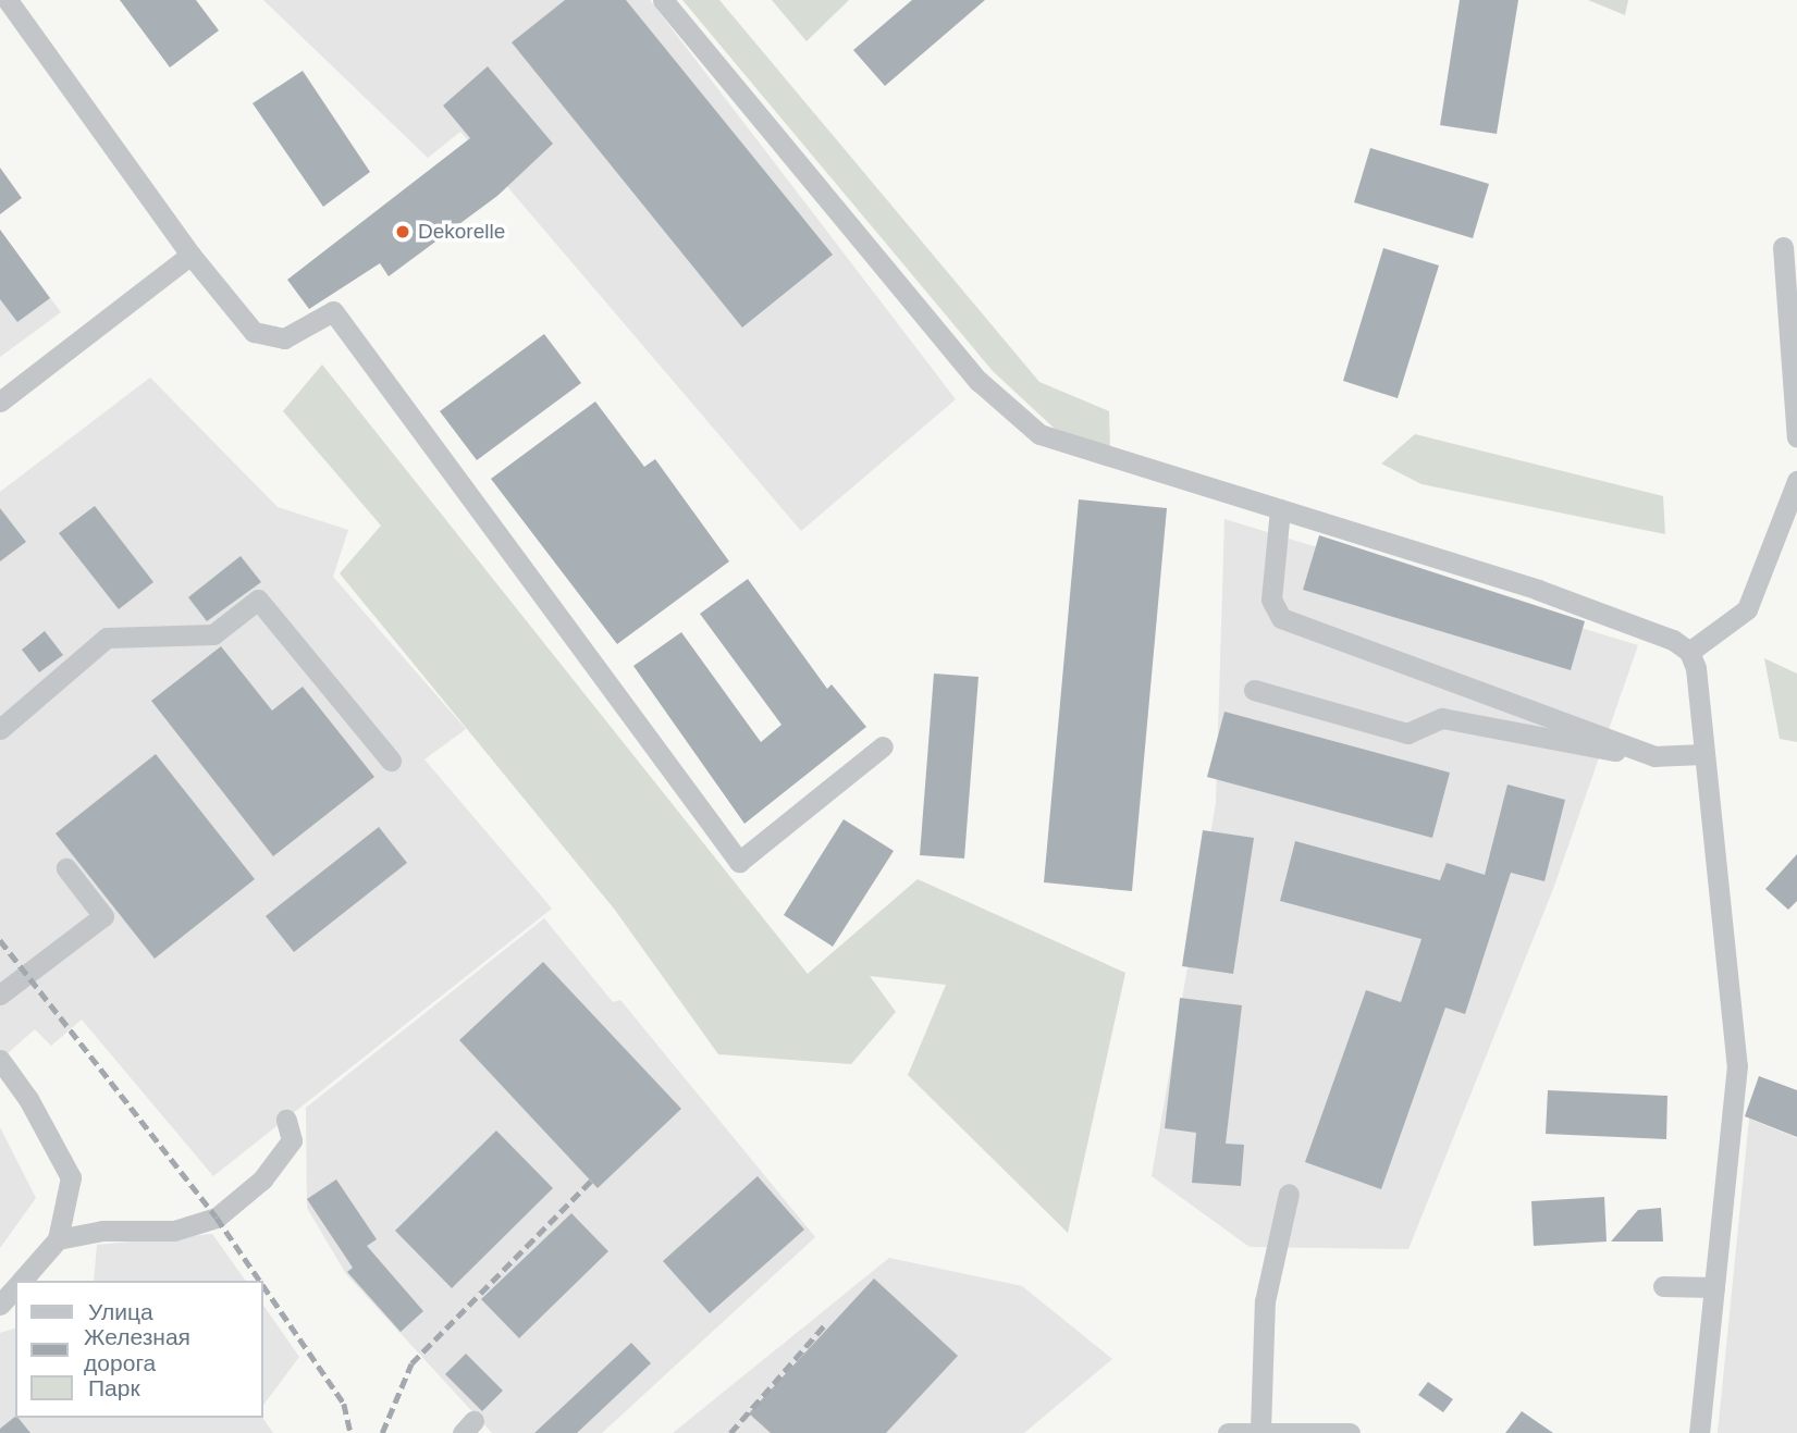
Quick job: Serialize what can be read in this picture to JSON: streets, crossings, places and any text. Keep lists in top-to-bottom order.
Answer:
{
  "places": ["Dekorelle"],
  "legend": ["Улица", "Железная дорога", "Парк"]
}
